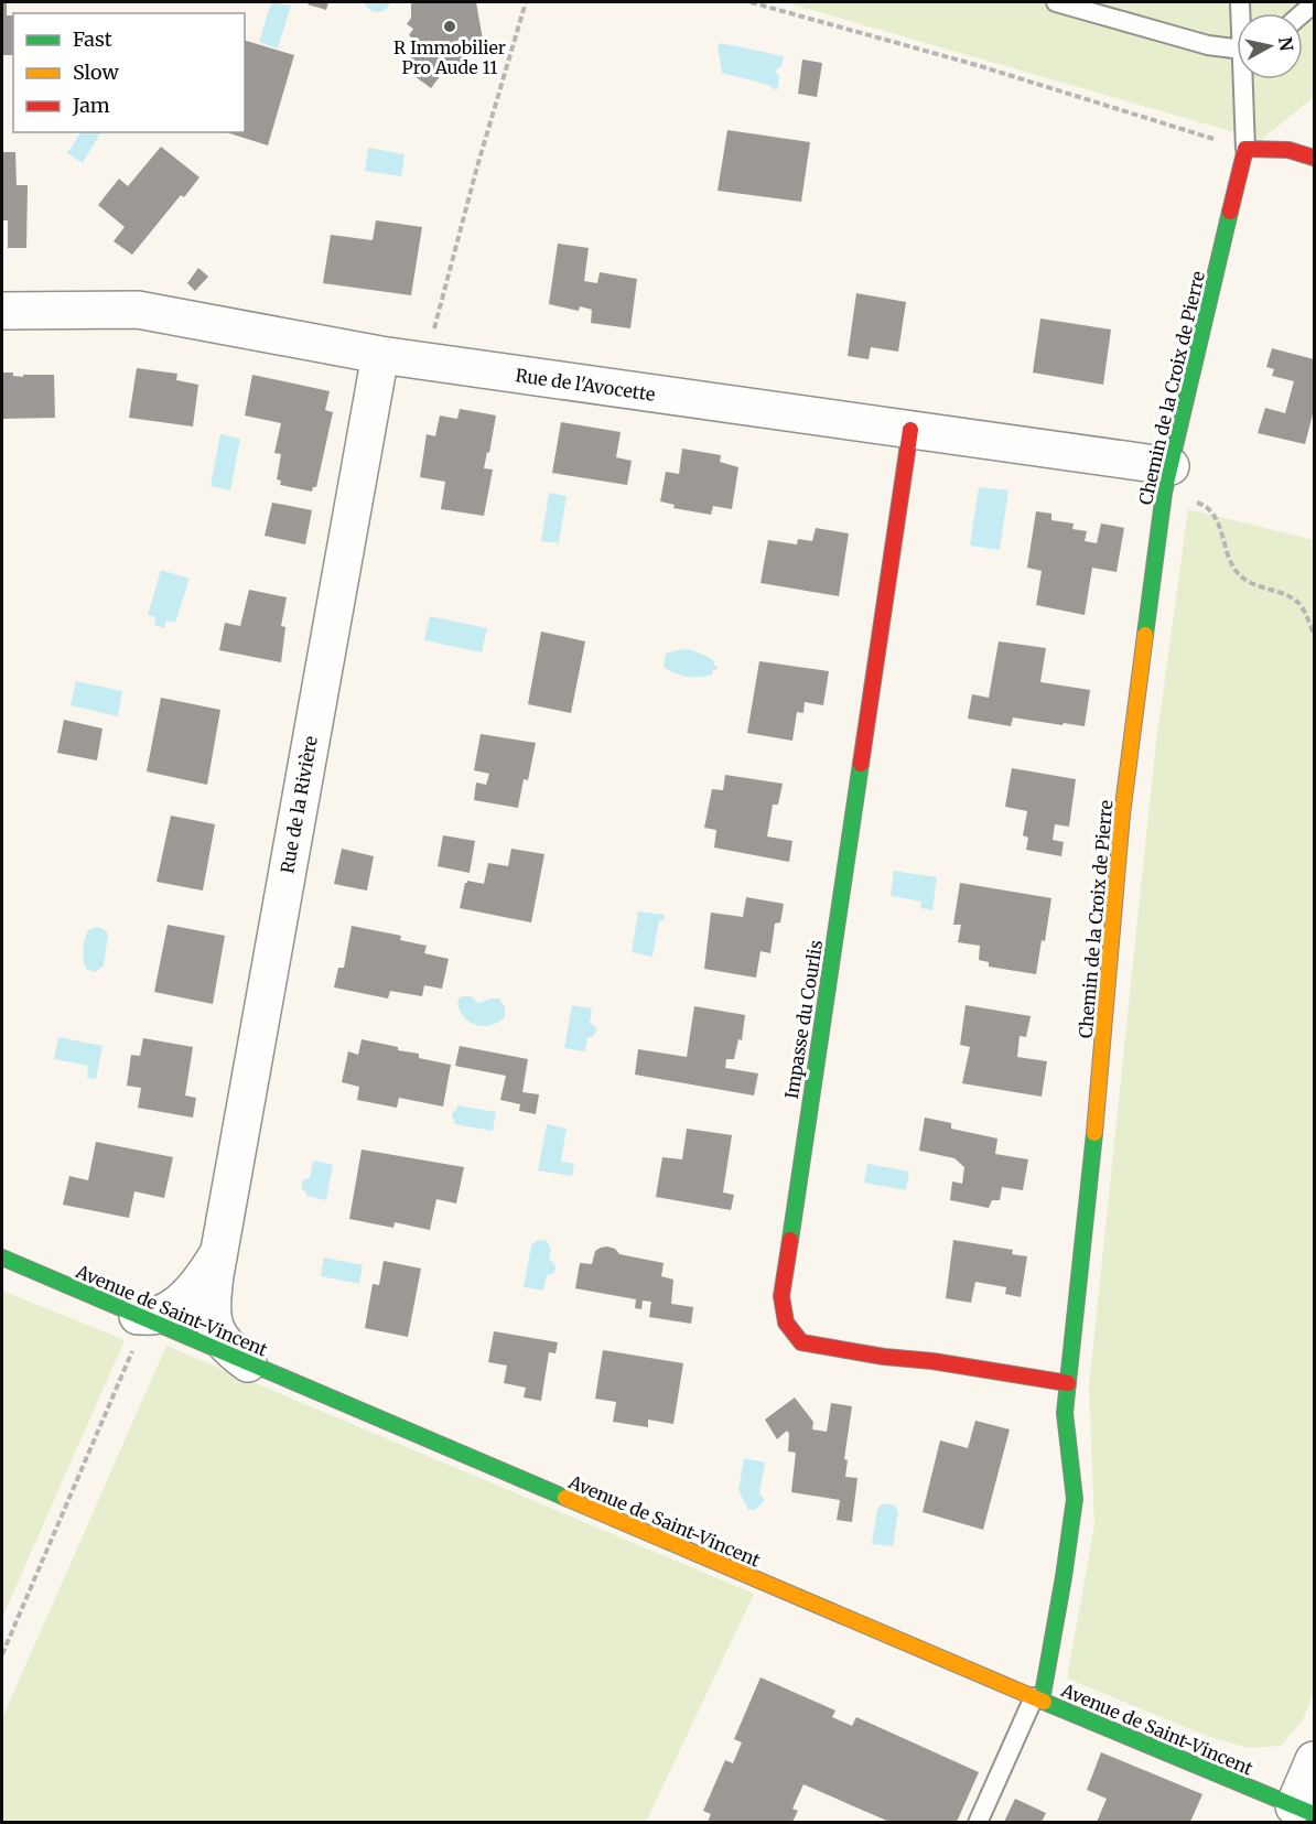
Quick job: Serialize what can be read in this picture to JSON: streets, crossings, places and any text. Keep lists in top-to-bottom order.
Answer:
{
  "streets": {
    "street": [
      "Rue de l'Avocette",
      "Chemin de la Croix de Pierre",
      "Rue de la Rivière",
      "Impasse du Courlis",
      "Avenue de Saint-Vincent"
    ]
  },
  "crossings": [
    ["Rue de l'Avocette", "Chemin de la Croix de Pierre"],
    ["Rue de l'Avocette", "Rue de la Rivière"],
    ["Rue de l'Avocette", "Impasse du Courlis"],
    ["Chemin de la Croix de Pierre", "Impasse du Courlis"],
    ["Chemin de la Croix de Pierre", "Avenue de Saint-Vincent"],
    ["Rue de la Rivière", "Avenue de Saint-Vincent"]
  ],
  "places": ["R Immobilier Pro Aude 11"],
  "legend": ["Fast", "Slow", "Jam"],
  "north": "right"
}
